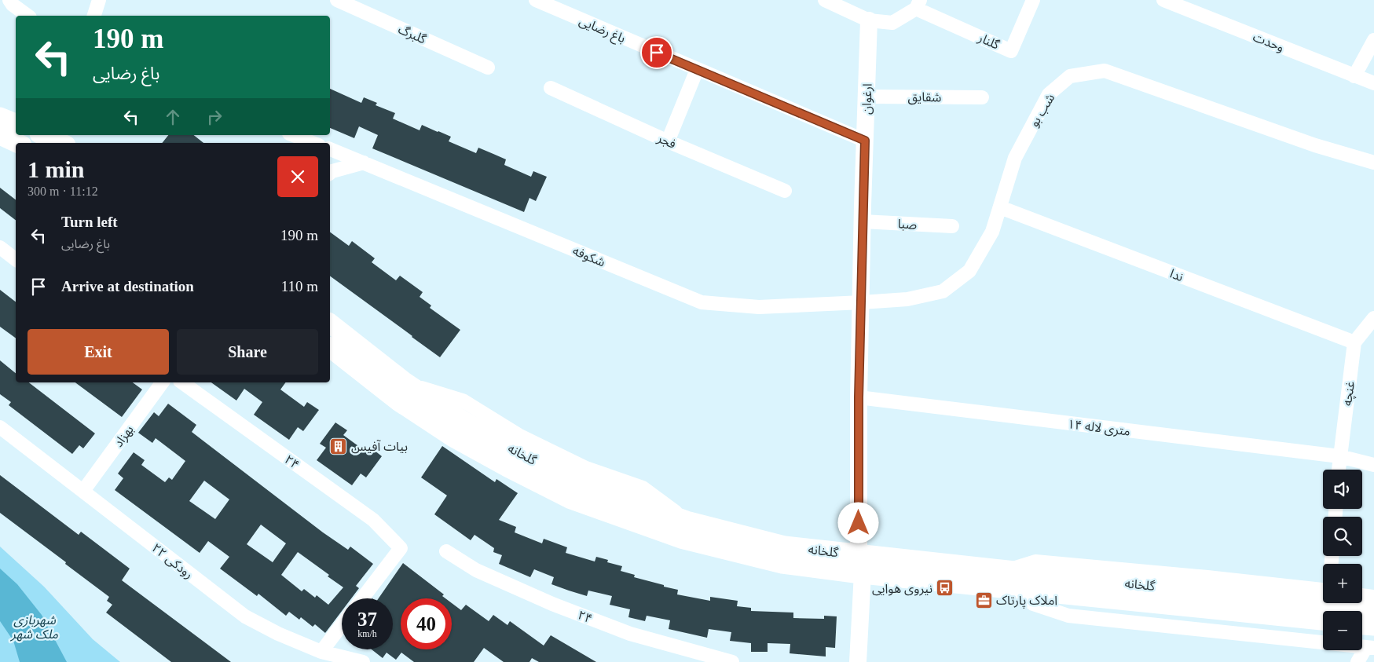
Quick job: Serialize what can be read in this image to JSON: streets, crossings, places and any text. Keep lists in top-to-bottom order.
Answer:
{
  "streets": {
    "main road": ["گلخانه"],
    "street": [
      "باغ رضایی",
      "گلبرگ",
      "گلنار",
      "وحدت",
      "شقایق",
      "ارغوان",
      "شب بو",
      "فجر",
      "صبا",
      "شکوفه",
      "ندا",
      "غنچه",
      "۱۴ متری لاله",
      "بهزاد",
      "۲۴",
      "رودکی ۲۲"
    ]
  },
  "crossings": [
    ["باغ رضایی", "ارغوان"],
    ["شقایق", "ارغوان"],
    ["ارغوان", "شب بو"],
    ["ارغوان", "صبا"],
    ["ارغوان", "شکوفه"],
    ["ارغوان", "۱۴ متری لاله"],
    ["ارغوان", "گلخانه"],
    ["شب بو", "شکوفه"],
    ["شب بو", "ندا"],
    ["ندا", "غنچه"],
    ["غنچه", "۱۴ متری لاله"],
    ["بهزاد", "رودکی ۲۲"]
  ],
  "parks": ["شهربازی ملک شهر"],
  "places": {
    "building": ["بیات آفیس"],
    "bus stop": ["نیروی هوایی"],
    "office": ["املاک پارتاک"]
  },
  "page": {
    "turn": ["190 m", "باغ رضایی"],
    "heading": ["1 min", "300 m · 11:12"],
    "list": [
      {
        "name": "Turn left",
        "note": "باغ رضایی",
        "value": "190 m"
      },
      {
        "name": "Arrive at destination",
        "value": "110 m"
      }
    ],
    "buttons": ["Exit", "Share"],
    "map_buttons": ["+", "−"],
    "speed": "37 km/h",
    "limit": "40"
  }
}
